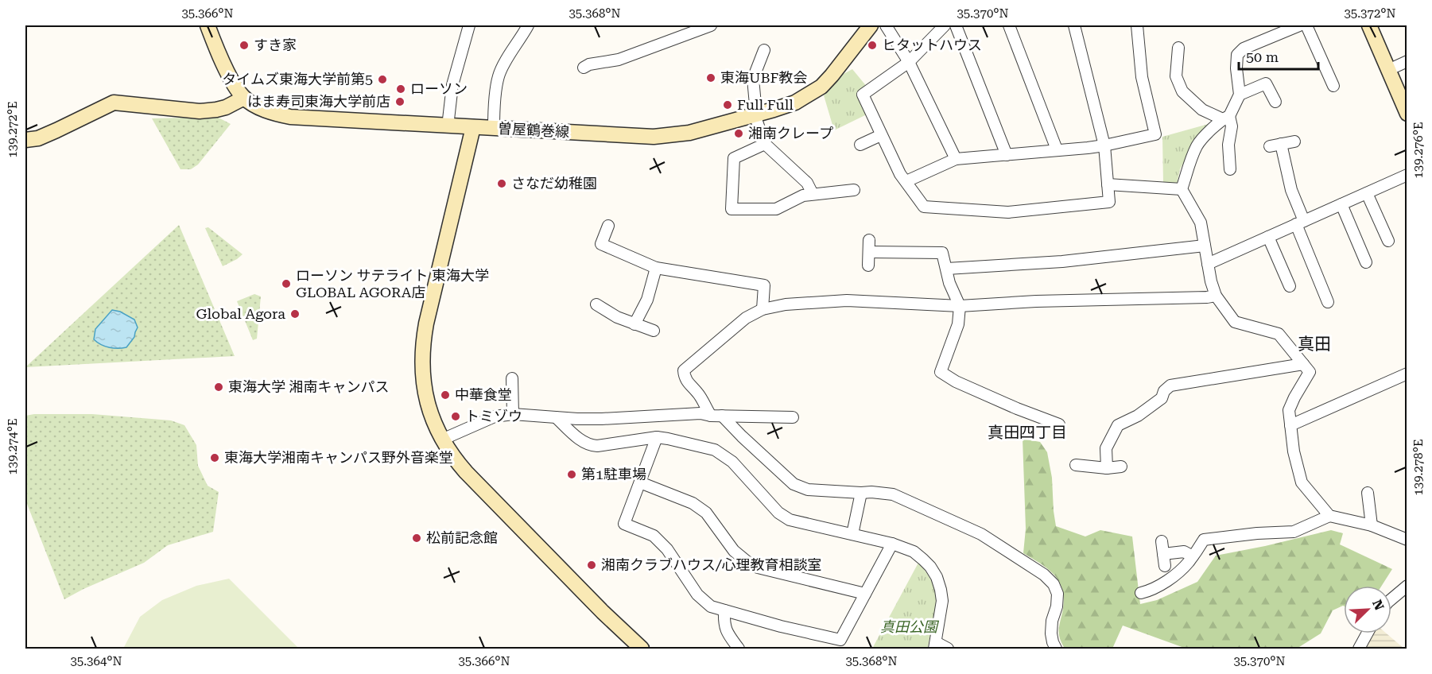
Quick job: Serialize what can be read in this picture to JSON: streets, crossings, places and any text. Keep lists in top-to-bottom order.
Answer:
{
  "streets": {
    "street": ["曽屋鶴巻線"]
  },
  "districts": ["真田", "真田四丁目"],
  "parks": ["真田公園"],
  "places": [
    "すき家",
    "ヒタットハウス",
    "東海UBF教会",
    "タイムズ東海大学前第5",
    "ローソン",
    "はま寿司東海大学前店",
    "Full Full",
    "湘南クレープ",
    "さなだ幼稚園",
    "ローソン サテライト 東海大学 GLOBAL AGORA店",
    "Global Agora",
    "東海大学 湘南キャンパス",
    "中華食堂",
    "トミゾウ",
    "東海大学湘南キャンパス野外音楽堂",
    "第1駐車場",
    "松前記念館",
    "湘南クラブハウス/心理教育相談室"
  ],
  "scale_bar": "50 m",
  "north": "top right",
  "coordinates": [
    "35.366°N",
    "35.368°N",
    "35.370°N",
    "35.372°N",
    "139.272°E",
    "139.276°E",
    "139.274°E",
    "139.278°E",
    "35.364°N"
  ]
}
